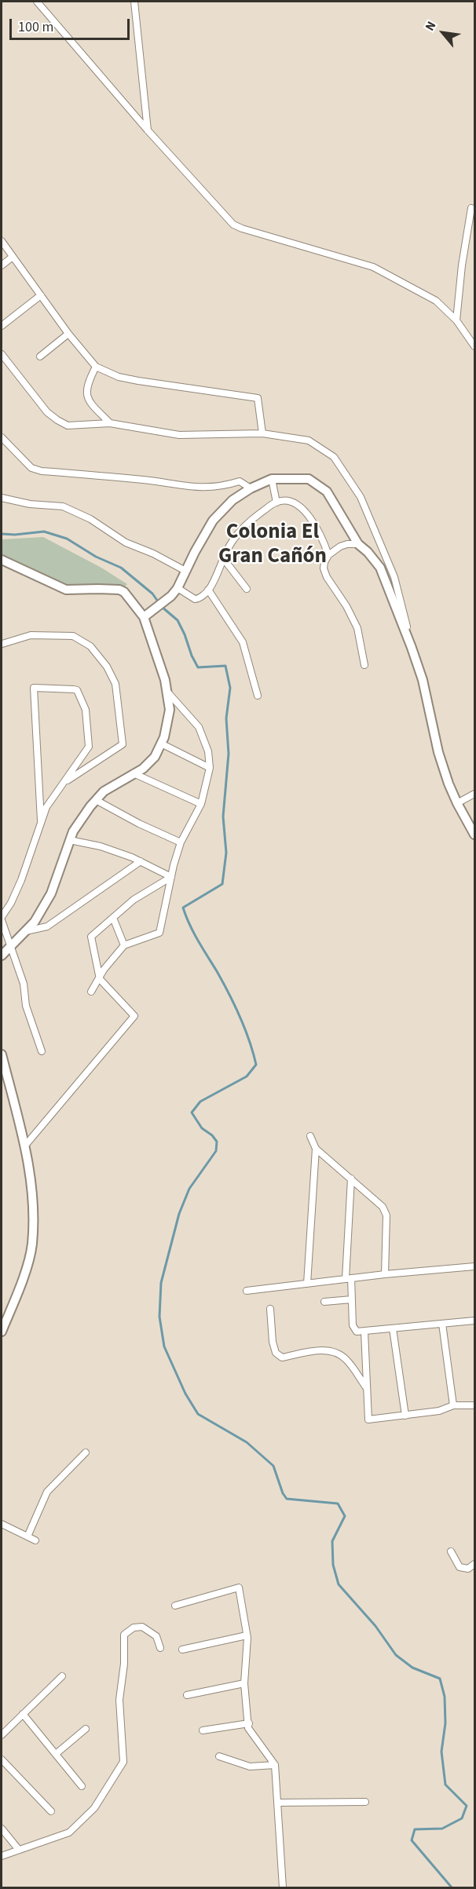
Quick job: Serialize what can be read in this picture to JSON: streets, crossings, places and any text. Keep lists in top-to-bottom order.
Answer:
{
  "districts": ["Colonia El Gran Cañón"],
  "scale_bar": "100 m",
  "north": "top left"
}
